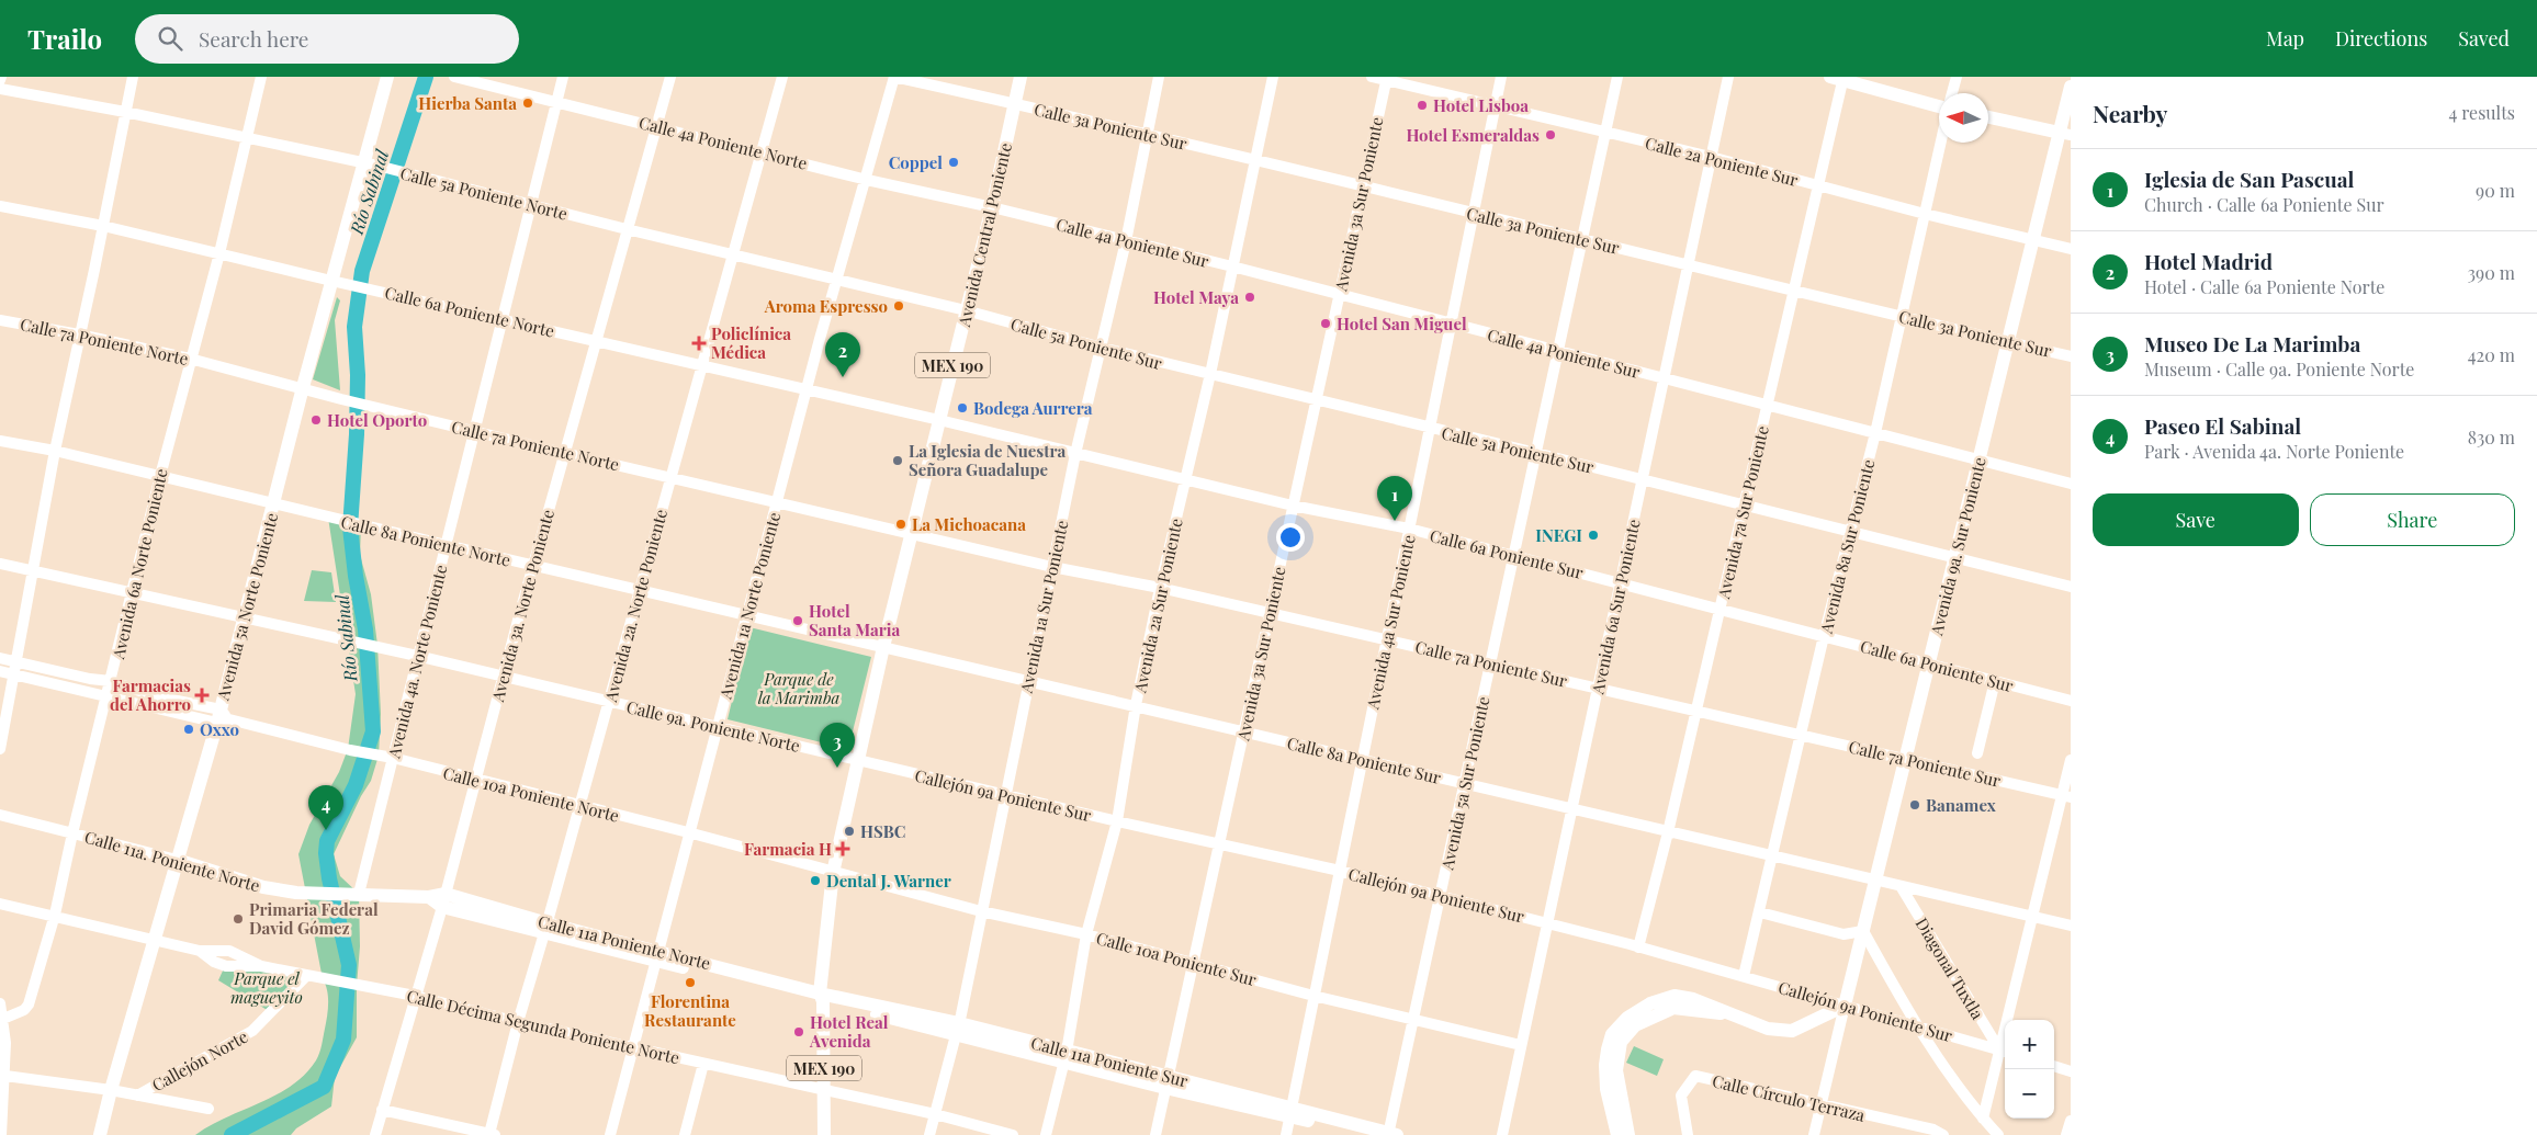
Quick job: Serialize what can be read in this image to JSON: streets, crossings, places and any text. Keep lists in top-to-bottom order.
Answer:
{
  "streets": {
    "main road": [
      "Avenida Central Poniente",
      "MEX 190",
      "Avenida 9a. Sur Poniente",
      "Avenida 5a Norte Poniente",
      "Calle 11a. Poniente Norte",
      "Calle 11a Poniente Norte",
      "Calle 11a Poniente Sur"
    ],
    "street": [
      "Calle 3a Poniente Sur",
      "Calle 4a Poniente Norte",
      "Calle 2a Poniente Sur",
      "Calle 5a Poniente Norte",
      "Avenida 3a Sur Poniente",
      "Calle 4a Poniente Sur",
      "Calle 6a Poniente Norte",
      "Calle 7a Poniente Norte",
      "Calle 5a Poniente Sur",
      "Avenida 7a Sur Poniente",
      "Calle 8a Poniente Norte",
      "Avenida 8a Sur Poniente",
      "Calle 6a Poniente Sur",
      "Avenida 6a Norte Poniente",
      "Avenida 3a. Norte Poniente",
      "Avenida 2a. Norte Poniente",
      "Avenida 1a Norte Poniente",
      "Avenida 2a Sur Poniente",
      "Avenida 1a Sur Poniente",
      "Avenida 6a Sur Poniente",
      "Avenida 4a Sur Poniente",
      "Avenida 4a. Norte Poniente",
      "Calle 7a Poniente Sur",
      "Calle 9a. Poniente Norte",
      "Calle 8a Poniente Sur",
      "Avenida 5a Sur Poniente",
      "Calle 10a Poniente Norte",
      "Callejón 9a Poniente Sur",
      "Calle 10a Poniente Sur",
      "Diagonal Tuxtla",
      "Calle Décima Segunda Poniente Norte",
      "Callejón Norte",
      "Calle Círculo Terraza"
    ]
  },
  "crossings": [
    ["Calle 3a Poniente Sur", "Avenida 3a Sur Poniente"],
    ["Calle 3a Poniente Sur", "Avenida Central Poniente"],
    ["Calle 3a Poniente Sur", "Avenida 7a Sur Poniente"],
    ["Calle 3a Poniente Sur", "Avenida 8a Sur Poniente"],
    ["Calle 3a Poniente Sur", "Avenida 9a. Sur Poniente"],
    ["Calle 3a Poniente Sur", "Avenida 1a Norte Poniente"],
    ["Calle 3a Poniente Sur", "Avenida 2a Sur Poniente"],
    ["Calle 3a Poniente Sur", "Avenida 1a Sur Poniente"],
    ["Calle 3a Poniente Sur", "Avenida 6a Sur Poniente"],
    ["Calle 3a Poniente Sur", "Avenida 4a Sur Poniente"],
    ["Calle 3a Poniente Sur", "Avenida 5a Sur Poniente"],
    ["Calle 4a Poniente Norte", "Avenida Central Poniente"],
    ["Calle 4a Poniente Norte", "Calle 4a Poniente Sur"],
    ["Calle 4a Poniente Norte", "Avenida 3a. Norte Poniente"],
    ["Calle 4a Poniente Norte", "Avenida 2a. Norte Poniente"],
    ["Calle 4a Poniente Norte", "Avenida 1a Norte Poniente"],
    ["Calle 4a Poniente Norte", "Avenida 4a. Norte Poniente"],
    ["Calle 2a Poniente Sur", "Avenida 3a Sur Poniente"],
    ["Calle 2a Poniente Sur", "Avenida 7a Sur Poniente"],
    ["Calle 2a Poniente Sur", "Avenida 8a Sur Poniente"],
    ["Calle 2a Poniente Sur", "Avenida 9a. Sur Poniente"],
    ["Calle 2a Poniente Sur", "Avenida 6a Sur Poniente"],
    ["Calle 2a Poniente Sur", "Avenida 4a Sur Poniente"],
    ["Calle 2a Poniente Sur", "Avenida 5a Sur Poniente"],
    ["Calle 5a Poniente Norte", "Avenida Central Poniente"],
    ["Calle 5a Poniente Norte", "Calle 5a Poniente Sur"],
    ["Calle 5a Poniente Norte", "Avenida 6a Norte Poniente"],
    ["Calle 5a Poniente Norte", "Avenida 3a. Norte Poniente"],
    ["Calle 5a Poniente Norte", "Avenida 2a. Norte Poniente"],
    ["Calle 5a Poniente Norte", "Avenida 1a Norte Poniente"],
    ["Calle 5a Poniente Norte", "Avenida 5a Norte Poniente"],
    ["Calle 5a Poniente Norte", "Avenida 4a. Norte Poniente"],
    ["Avenida 3a Sur Poniente", "Calle 4a Poniente Sur"],
    ["Avenida 3a Sur Poniente", "Calle 5a Poniente Sur"],
    ["Avenida 3a Sur Poniente", "Calle 6a Poniente Sur"],
    ["Avenida 3a Sur Poniente", "Calle 7a Poniente Sur"],
    ["Avenida 3a Sur Poniente", "Calle 8a Poniente Sur"],
    ["Avenida 3a Sur Poniente", "Callejón 9a Poniente Sur"],
    ["Avenida 3a Sur Poniente", "Calle 10a Poniente Sur"],
    ["Avenida 3a Sur Poniente", "Calle 11a Poniente Sur"],
    ["Avenida Central Poniente", "Calle 4a Poniente Sur"],
    ["Avenida Central Poniente", "Calle 6a Poniente Norte"],
    ["Avenida Central Poniente", "Calle 7a Poniente Norte"],
    ["Avenida Central Poniente", "Calle 5a Poniente Sur"],
    ["Avenida Central Poniente", "Calle 8a Poniente Norte"],
    ["Avenida Central Poniente", "Calle 6a Poniente Sur"],
    ["Avenida Central Poniente", "Calle 7a Poniente Sur"],
    ["Avenida Central Poniente", "Calle 9a. Poniente Norte"],
    ["Avenida Central Poniente", "Calle 8a Poniente Sur"],
    ["Avenida Central Poniente", "Calle 10a Poniente Norte"],
    ["Avenida Central Poniente", "Callejón 9a Poniente Sur"],
    ["Avenida Central Poniente", "Calle 11a Poniente Norte"],
    ["Avenida Central Poniente", "Calle 10a Poniente Sur"],
    ["Avenida Central Poniente", "Calle Décima Segunda Poniente Norte"],
    ["Avenida Central Poniente", "Calle 11a Poniente Sur"],
    ["Calle 4a Poniente Sur", "Avenida 7a Sur Poniente"],
    ["Calle 4a Poniente Sur", "Avenida 8a Sur Poniente"],
    ["Calle 4a Poniente Sur", "Avenida 9a. Sur Poniente"],
    ["Calle 4a Poniente Sur", "Avenida 2a Sur Poniente"],
    ["Calle 4a Poniente Sur", "Avenida 1a Sur Poniente"],
    ["Calle 4a Poniente Sur", "Avenida 6a Sur Poniente"],
    ["Calle 4a Poniente Sur", "Avenida 4a Sur Poniente"],
    ["Calle 4a Poniente Sur", "Avenida 5a Sur Poniente"],
    ["Calle 6a Poniente Norte", "Calle 6a Poniente Sur"],
    ["Calle 6a Poniente Norte", "Avenida 6a Norte Poniente"],
    ["Calle 6a Poniente Norte", "Avenida 3a. Norte Poniente"],
    ["Calle 6a Poniente Norte", "Avenida 2a. Norte Poniente"],
    ["Calle 6a Poniente Norte", "Avenida 1a Norte Poniente"],
    ["Calle 6a Poniente Norte", "Avenida 5a Norte Poniente"],
    ["Calle 6a Poniente Norte", "Avenida 4a. Norte Poniente"],
    ["Calle 7a Poniente Norte", "Avenida 6a Norte Poniente"],
    ["Calle 7a Poniente Norte", "Avenida 3a. Norte Poniente"],
    ["Calle 7a Poniente Norte", "Avenida 2a. Norte Poniente"],
    ["Calle 7a Poniente Norte", "Avenida 1a Norte Poniente"],
    ["Calle 7a Poniente Norte", "Avenida 5a Norte Poniente"],
    ["Calle 7a Poniente Norte", "Avenida 4a. Norte Poniente"],
    ["Calle 7a Poniente Norte", "Calle 7a Poniente Sur"],
    ["Calle 5a Poniente Sur", "Avenida 7a Sur Poniente"],
    ["Calle 5a Poniente Sur", "Avenida 8a Sur Poniente"],
    ["Calle 5a Poniente Sur", "Avenida 9a. Sur Poniente"],
    ["Calle 5a Poniente Sur", "Avenida 2a Sur Poniente"],
    ["Calle 5a Poniente Sur", "Avenida 1a Sur Poniente"],
    ["Calle 5a Poniente Sur", "Avenida 6a Sur Poniente"],
    ["Calle 5a Poniente Sur", "Avenida 4a Sur Poniente"],
    ["Calle 5a Poniente Sur", "Avenida 5a Sur Poniente"],
    ["Avenida 7a Sur Poniente", "Calle 6a Poniente Sur"],
    ["Avenida 7a Sur Poniente", "Calle 7a Poniente Sur"],
    ["Avenida 7a Sur Poniente", "Calle 8a Poniente Sur"],
    ["Avenida 7a Sur Poniente", "Callejón 9a Poniente Sur"],
    ["Calle 8a Poniente Norte", "Avenida 6a Norte Poniente"],
    ["Calle 8a Poniente Norte", "Avenida 3a. Norte Poniente"],
    ["Calle 8a Poniente Norte", "Avenida 2a. Norte Poniente"],
    ["Calle 8a Poniente Norte", "Avenida 1a Norte Poniente"],
    ["Calle 8a Poniente Norte", "Avenida 5a Norte Poniente"],
    ["Calle 8a Poniente Norte", "Avenida 4a. Norte Poniente"],
    ["Calle 8a Poniente Norte", "Calle 8a Poniente Sur"],
    ["Avenida 8a Sur Poniente", "Calle 6a Poniente Sur"],
    ["Avenida 8a Sur Poniente", "Calle 7a Poniente Sur"],
    ["Avenida 8a Sur Poniente", "Calle 8a Poniente Sur"],
    ["Avenida 8a Sur Poniente", "Callejón 9a Poniente Sur"],
    ["Avenida 9a. Sur Poniente", "Calle 6a Poniente Sur"],
    ["Avenida 9a. Sur Poniente", "Calle 7a Poniente Sur"],
    ["Avenida 9a. Sur Poniente", "Calle 8a Poniente Sur"],
    ["Avenida 9a. Sur Poniente", "Callejón 9a Poniente Sur"],
    ["Calle 6a Poniente Sur", "Avenida 2a Sur Poniente"],
    ["Calle 6a Poniente Sur", "Avenida 1a Sur Poniente"],
    ["Calle 6a Poniente Sur", "Avenida 6a Sur Poniente"],
    ["Calle 6a Poniente Sur", "Avenida 4a Sur Poniente"],
    ["Calle 6a Poniente Sur", "Avenida 5a Sur Poniente"],
    ["Avenida 6a Norte Poniente", "Calle 9a. Poniente Norte"],
    ["Avenida 6a Norte Poniente", "Calle 10a Poniente Norte"],
    ["Avenida 6a Norte Poniente", "Calle 11a. Poniente Norte"],
    ["Avenida 6a Norte Poniente", "Calle Décima Segunda Poniente Norte"],
    ["Avenida 3a. Norte Poniente", "Calle 9a. Poniente Norte"],
    ["Avenida 3a. Norte Poniente", "Calle 10a Poniente Norte"],
    ["Avenida 3a. Norte Poniente", "Calle 11a. Poniente Norte"],
    ["Avenida 3a. Norte Poniente", "Calle 11a Poniente Norte"],
    ["Avenida 3a. Norte Poniente", "Calle Décima Segunda Poniente Norte"],
    ["Avenida 2a. Norte Poniente", "Calle 9a. Poniente Norte"],
    ["Avenida 2a. Norte Poniente", "Calle 10a Poniente Norte"],
    ["Avenida 2a. Norte Poniente", "Calle 11a Poniente Norte"],
    ["Avenida 2a. Norte Poniente", "Calle Décima Segunda Poniente Norte"],
    ["Avenida 1a Norte Poniente", "Calle 9a. Poniente Norte"],
    ["Avenida 1a Norte Poniente", "Calle 10a Poniente Norte"],
    ["Avenida 1a Norte Poniente", "Calle 11a Poniente Norte"],
    ["Avenida 1a Norte Poniente", "Calle Décima Segunda Poniente Norte"],
    ["Avenida 2a Sur Poniente", "Calle 7a Poniente Sur"],
    ["Avenida 2a Sur Poniente", "Calle 8a Poniente Sur"],
    ["Avenida 2a Sur Poniente", "Callejón 9a Poniente Sur"],
    ["Avenida 2a Sur Poniente", "Calle 10a Poniente Sur"],
    ["Avenida 2a Sur Poniente", "Calle 11a Poniente Sur"],
    ["Avenida 5a Norte Poniente", "Calle 9a. Poniente Norte"],
    ["Avenida 5a Norte Poniente", "Calle 10a Poniente Norte"],
    ["Avenida 5a Norte Poniente", "Calle 11a. Poniente Norte"],
    ["Avenida 5a Norte Poniente", "Calle Décima Segunda Poniente Norte"],
    ["Avenida 1a Sur Poniente", "Calle 7a Poniente Sur"],
    ["Avenida 1a Sur Poniente", "Calle 8a Poniente Sur"],
    ["Avenida 1a Sur Poniente", "Callejón 9a Poniente Sur"],
    ["Avenida 1a Sur Poniente", "Calle 10a Poniente Sur"],
    ["Avenida 1a Sur Poniente", "Calle Décima Segunda Poniente Norte"],
    ["Avenida 1a Sur Poniente", "Calle 11a Poniente Sur"],
    ["Avenida 6a Sur Poniente", "Calle 7a Poniente Sur"],
    ["Avenida 6a Sur Poniente", "Calle 8a Poniente Sur"],
    ["Avenida 6a Sur Poniente", "Callejón 9a Poniente Sur"],
    ["Avenida 6a Sur Poniente", "Calle 10a Poniente Sur"],
    ["Avenida 4a Sur Poniente", "Calle 7a Poniente Sur"],
    ["Avenida 4a Sur Poniente", "Calle 8a Poniente Sur"],
    ["Avenida 4a Sur Poniente", "Callejón 9a Poniente Sur"],
    ["Avenida 4a Sur Poniente", "Calle 10a Poniente Sur"],
    ["Avenida 4a Sur Poniente", "Calle 11a Poniente Sur"],
    ["Avenida 4a. Norte Poniente", "Calle 9a. Poniente Norte"],
    ["Avenida 4a. Norte Poniente", "Calle 10a Poniente Norte"],
    ["Avenida 4a. Norte Poniente", "Calle 11a. Poniente Norte"],
    ["Calle 7a Poniente Sur", "Avenida 5a Sur Poniente"],
    ["Calle 9a. Poniente Norte", "Callejón 9a Poniente Sur"],
    ["Calle 8a Poniente Sur", "Avenida 5a Sur Poniente"],
    ["Calle 8a Poniente Sur", "Diagonal Tuxtla"],
    ["Avenida 5a Sur Poniente", "Callejón 9a Poniente Sur"],
    ["Avenida 5a Sur Poniente", "Calle 10a Poniente Sur"],
    ["Avenida 5a Sur Poniente", "Calle 11a Poniente Sur"],
    ["Calle 10a Poniente Norte", "Calle 10a Poniente Sur"],
    ["Callejón 9a Poniente Sur", "Diagonal Tuxtla"],
    ["Calle 11a. Poniente Norte", "Calle 11a Poniente Norte"],
    ["Calle 11a Poniente Norte", "Calle 11a Poniente Sur"],
    ["Calle Décima Segunda Poniente Norte", "Callejón Norte"]
  ],
  "water": ["Río Sabinal"],
  "parks": ["Parque de la Marimba", "Parque el magueyito"],
  "places": {
    "other": [
      "Hierba Santa",
      "Hotel Lisboa",
      "Hotel Esmeraldas",
      "Coppel",
      "Hotel Maya",
      "Aroma Espresso",
      "Hotel San Miguel",
      "Bodega Aurrera",
      "Hotel Oporto",
      "La Iglesia de Nuestra Señora Guadalupe",
      "La Michoacana",
      "INEGI",
      "Hotel Santa Maria",
      "Oxxo",
      "Banamex",
      "HSBC",
      "Dental J. Warner",
      "Primaria Federal David Gómez",
      "Florentina Restaurante",
      "Hotel Real Avenida"
    ],
    "health": ["Policlínica Médica", "Farmacias del Ahorro", "Farmacia H"]
  },
  "north": "left",
  "page": {
    "header": "Trailo",
    "search": "Search here",
    "nav": ["Map", "Directions", "Saved"],
    "heading": ["Nearby", "4 results"],
    "list": [
      {
        "mark": "1",
        "name": "Iglesia de San Pascual",
        "note": "Church · Calle 6a Poniente Sur",
        "value": "90 m"
      },
      {
        "mark": "2",
        "name": "Hotel Madrid",
        "note": "Hotel · Calle 6a Poniente Norte",
        "value": "390 m"
      },
      {
        "mark": "3",
        "name": "Museo De La Marimba",
        "note": "Museum · Calle 9a. Poniente Norte",
        "value": "420 m"
      },
      {
        "mark": "4",
        "name": "Paseo El Sabinal",
        "note": "Park · Avenida 4a. Norte Poniente",
        "value": "830 m"
      }
    ],
    "pins": [
      "2",
      "1",
      "3",
      "4"
    ],
    "buttons": ["Save", "Share"],
    "map_buttons": ["+", "−"]
  }
}
